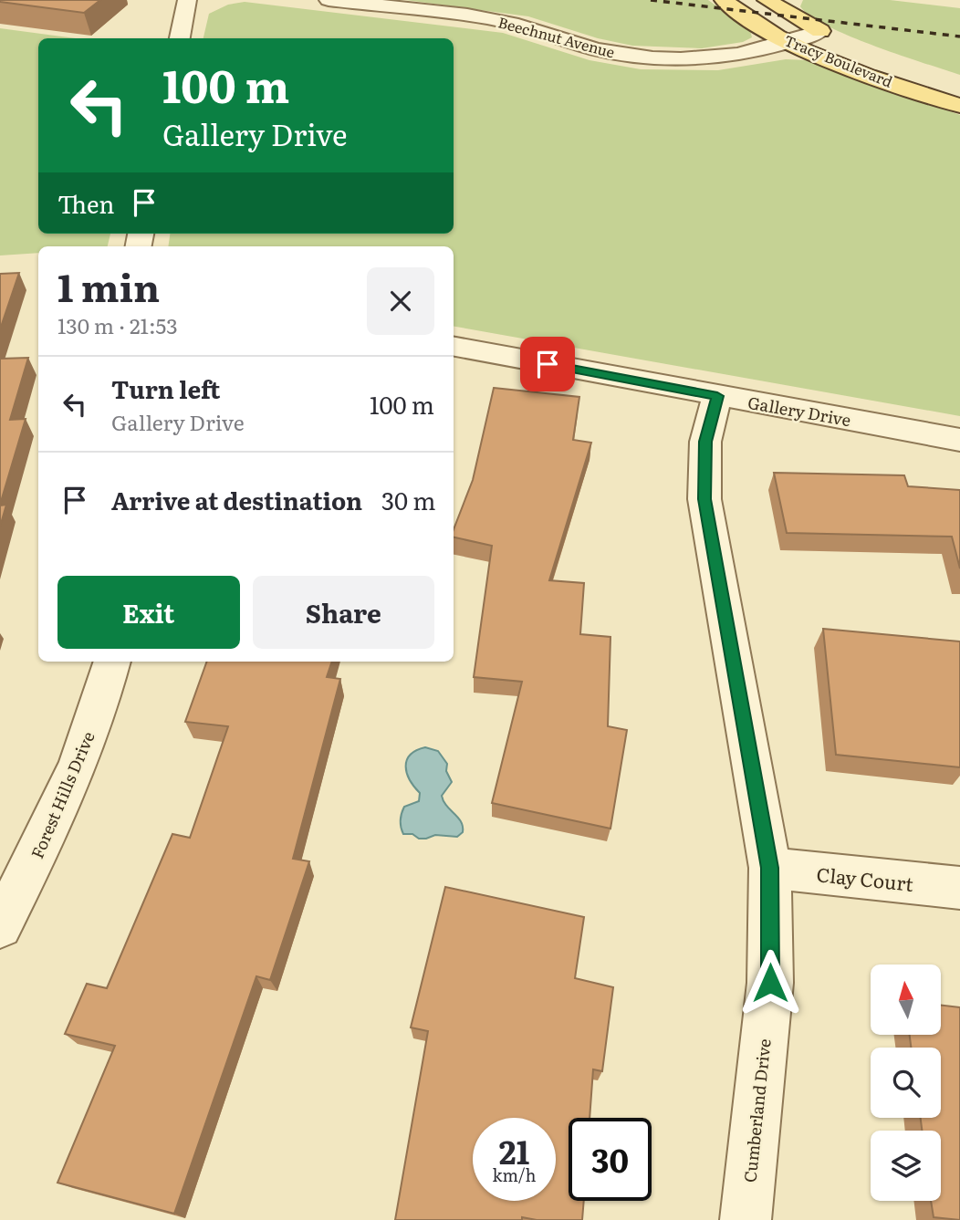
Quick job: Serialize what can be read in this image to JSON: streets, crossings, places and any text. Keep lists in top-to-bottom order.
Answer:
{
  "streets": {
    "main road": ["Tracy Boulevard"],
    "street": [
      "Beechnut Avenue",
      "Gallery Drive",
      "Forest Hills Drive",
      "Clay Court",
      "Cumberland Drive"
    ]
  },
  "crossings": [
    ["Beechnut Avenue", "Tracy Boulevard"],
    ["Gallery Drive", "Cumberland Drive"],
    ["Clay Court", "Cumberland Drive"]
  ],
  "north": "top",
  "page": {
    "turn": ["100 m", "Gallery Drive"],
    "then": "Then",
    "heading": ["1 min", "130 m · 21:53"],
    "list": [
      {
        "name": "Turn left",
        "note": "Gallery Drive",
        "value": "100 m"
      },
      {
        "name": "Arrive at destination",
        "value": "30 m"
      }
    ],
    "buttons": ["Exit", "Share"],
    "speed": "21 km/h",
    "limit": "30"
  }
}
